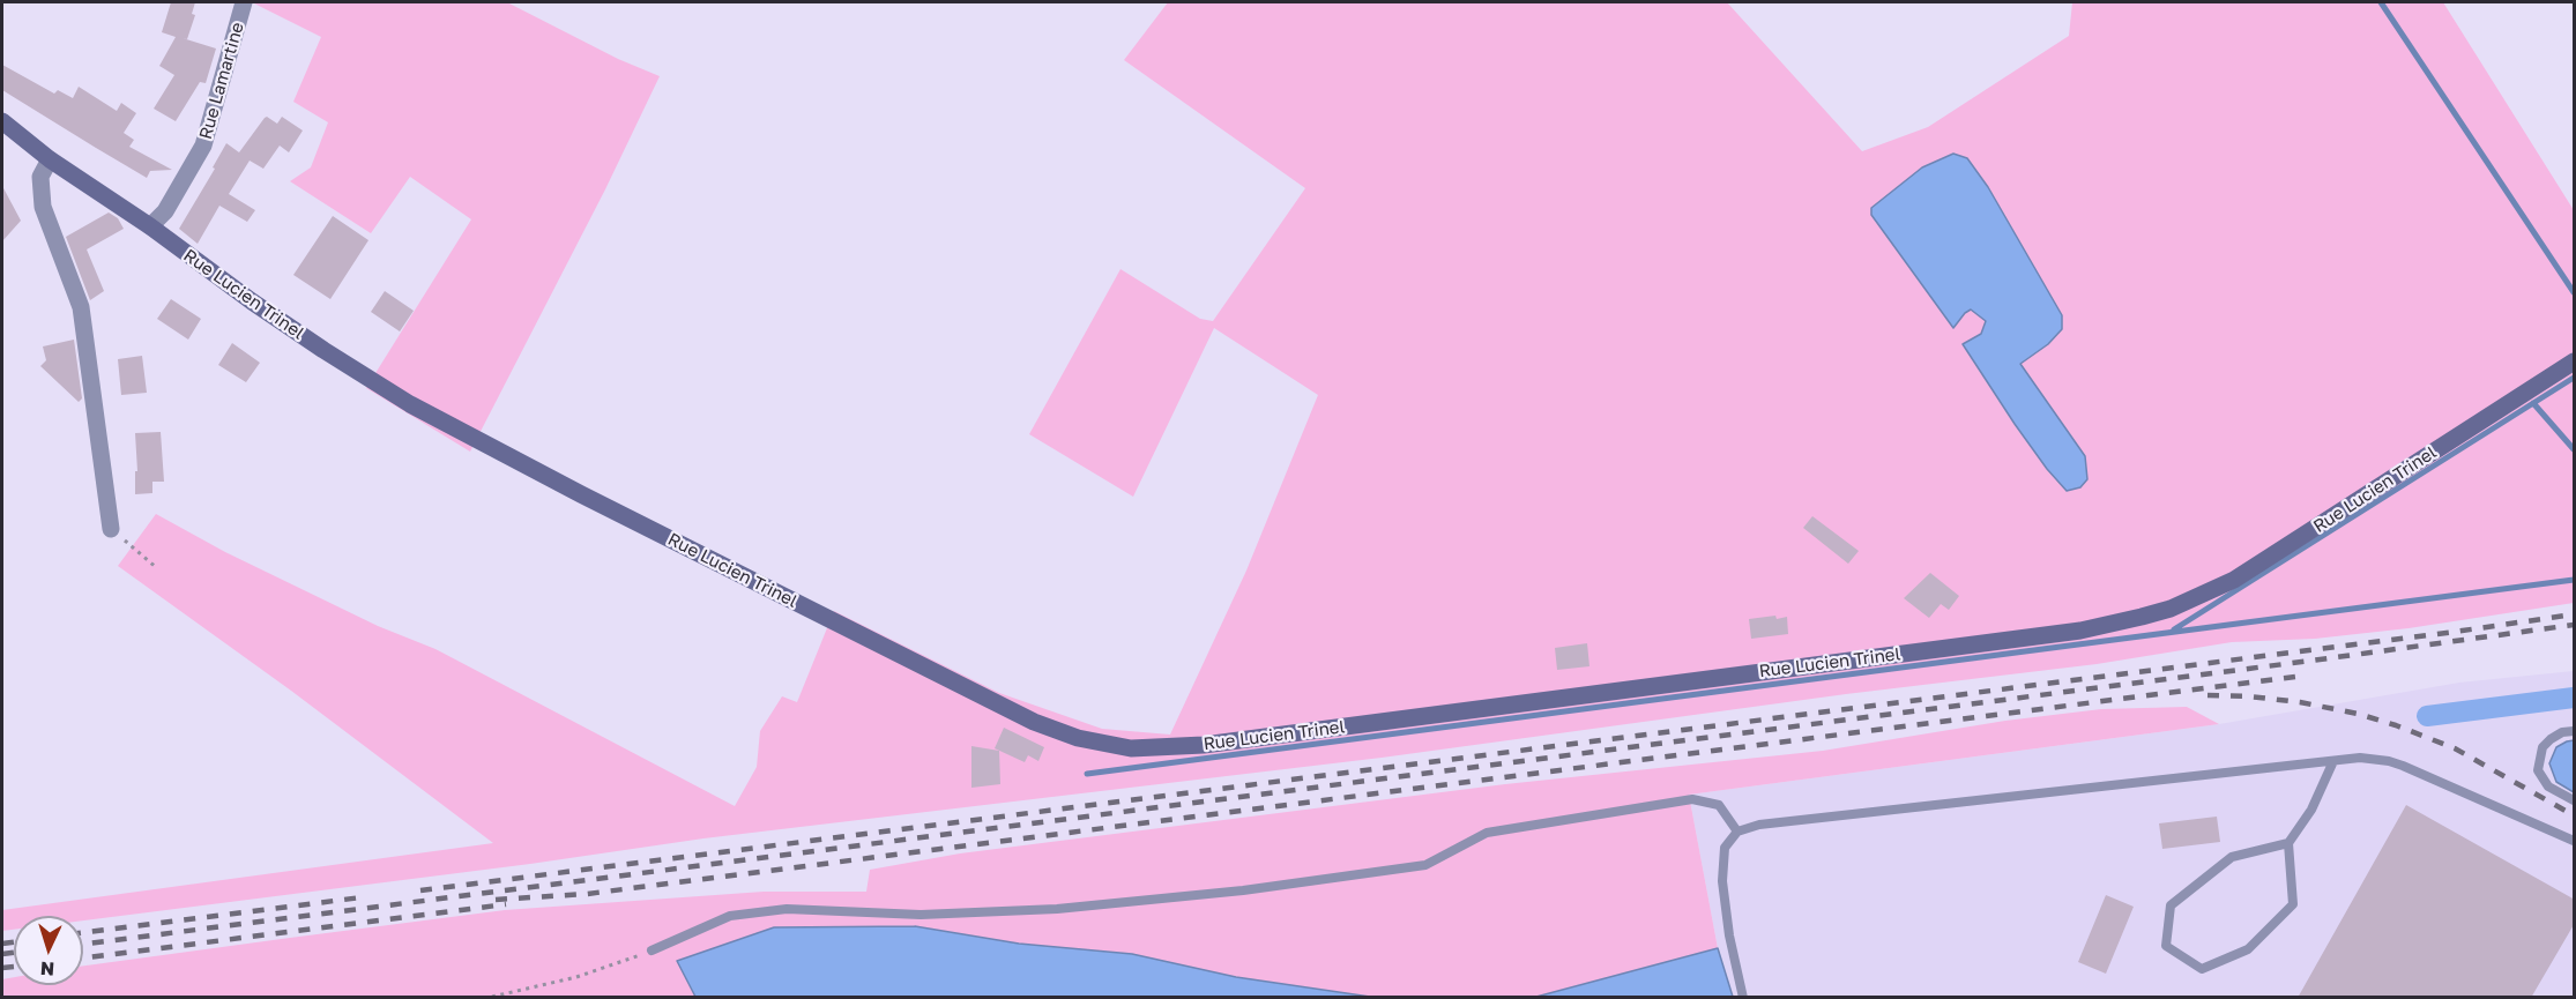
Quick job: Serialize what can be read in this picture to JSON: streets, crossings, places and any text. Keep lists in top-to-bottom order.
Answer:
{
  "streets": {
    "street": ["Rue Lamartine", "Rue Lucien Trinel"]
  },
  "crossings": [
    ["Rue Lamartine", "Rue Lucien Trinel"]
  ],
  "north": "bottom"
}
